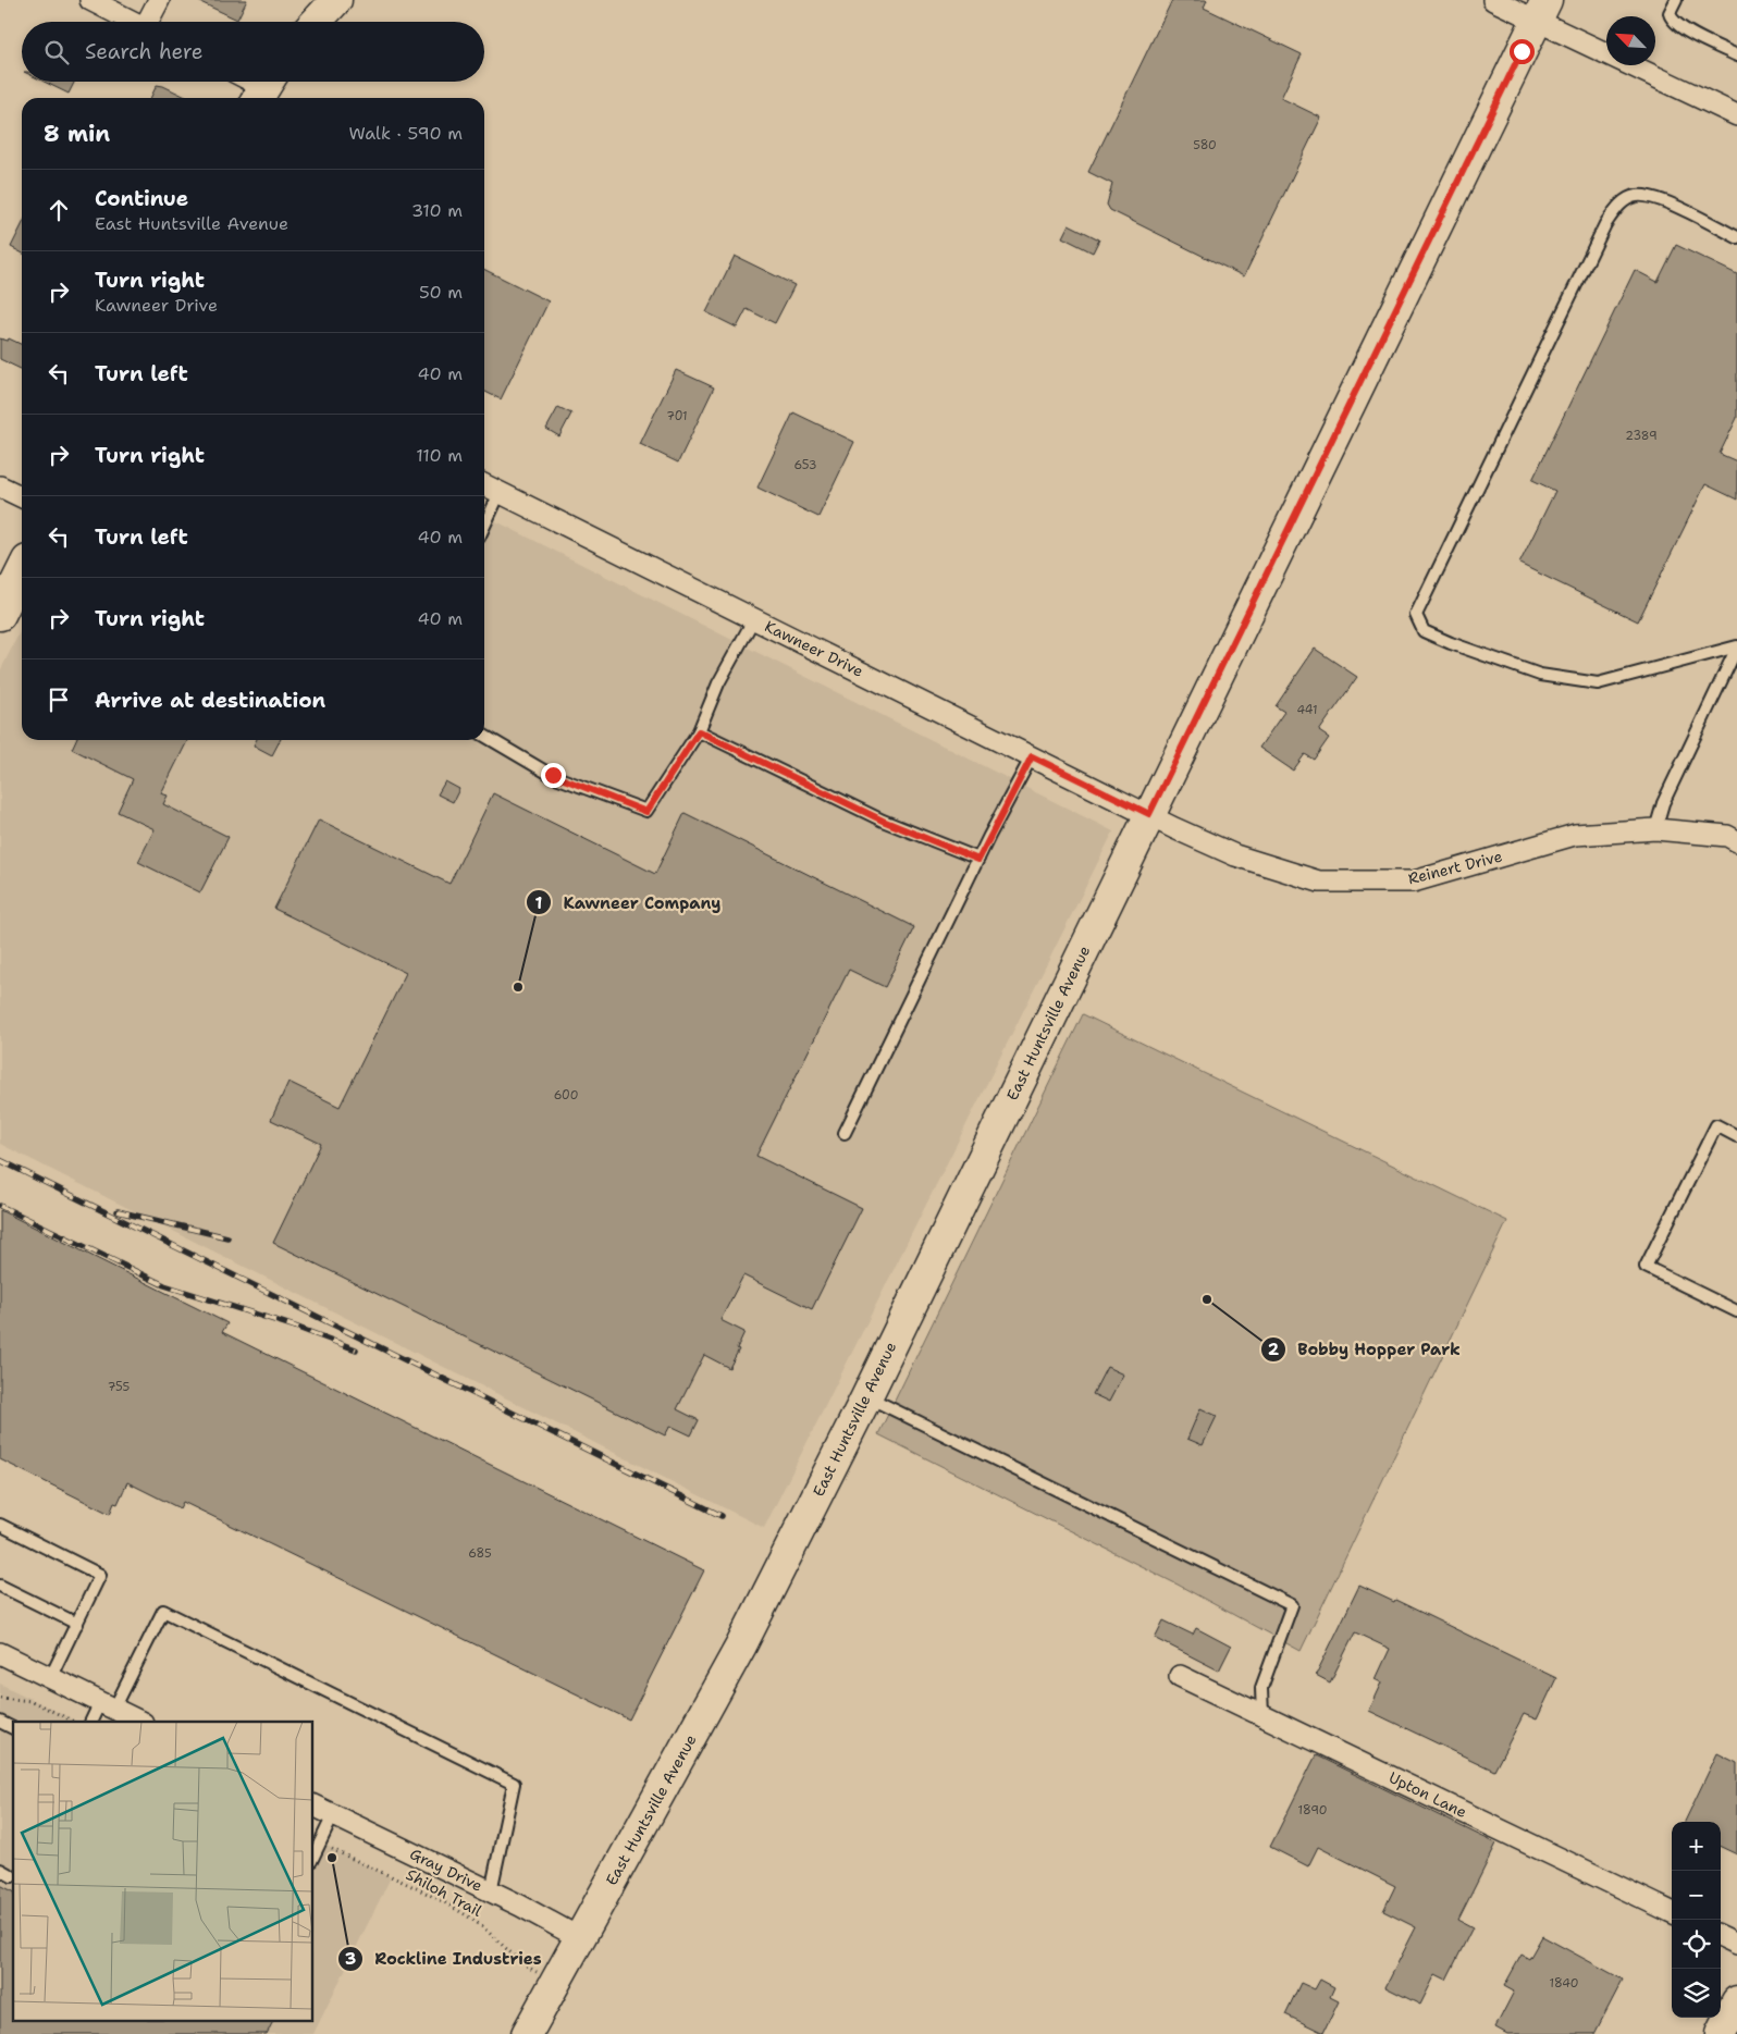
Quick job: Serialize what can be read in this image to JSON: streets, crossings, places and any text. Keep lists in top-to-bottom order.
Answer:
{
  "streets": {
    "main road": ["East Huntsville Avenue"],
    "street": [
      "Kawneer Drive",
      "Reinert Drive",
      "Upton Lane",
      "Gray Drive"
    ],
    "path": ["Shiloh Trail"]
  },
  "crossings": [
    ["Kawneer Drive", "Reinert Drive"],
    ["Kawneer Drive", "East Huntsville Avenue"],
    ["Reinert Drive", "East Huntsville Avenue"],
    ["East Huntsville Avenue", "Gray Drive"],
    ["East Huntsville Avenue", "Shiloh Trail"]
  ],
  "places": ["Kawneer Company", "Bobby Hopper Park", "Rockline Industries"],
  "house_numbers": [
    "580",
    "701",
    "2389",
    "653",
    "441",
    "600",
    "755",
    "685",
    "1890",
    "1840"
  ],
  "north": "top left",
  "page": {
    "search": "Search here",
    "heading": ["8 min", "Walk · 590 m"],
    "list": [
      ["Continue", "East Huntsville Avenue", "310 m"],
      ["Turn right", "Kawneer Drive", "50 m"],
      ["Turn left", "40 m"],
      ["Turn right", "110 m"],
      ["Turn left", "40 m"],
      ["Turn right", "40 m"],
      "Arrive at destination"
    ],
    "map_buttons": ["+", "−"]
  }
}
